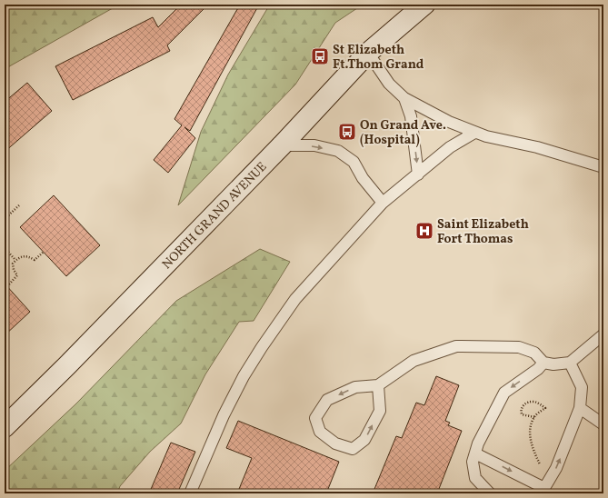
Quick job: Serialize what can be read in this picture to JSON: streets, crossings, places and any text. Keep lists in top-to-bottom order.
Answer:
{
  "streets": {
    "main road": ["NORTH GRAND AVENUE"]
  },
  "places": {
    "bus stop": ["St Elizabeth Ft.Thom Grand", "On Grand Ave. (Hospital)"],
    "hospital": ["Saint Elizabeth Fort Thomas"]
  }
}
